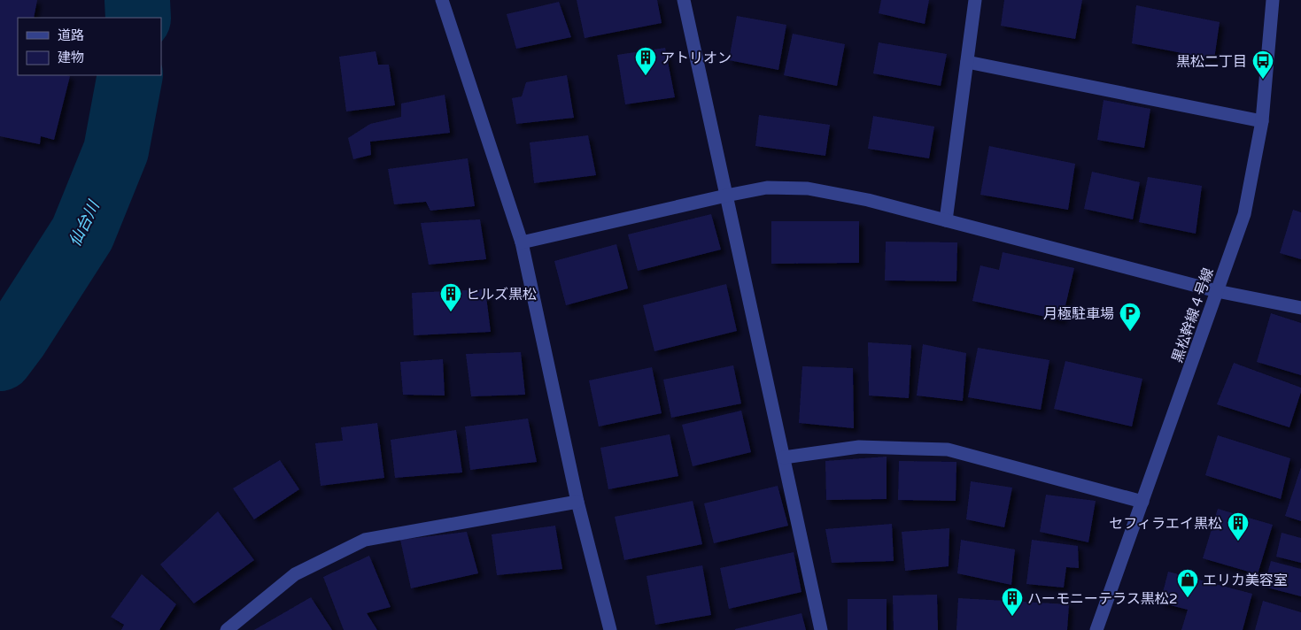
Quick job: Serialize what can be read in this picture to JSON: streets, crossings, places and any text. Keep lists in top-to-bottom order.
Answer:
{
  "streets": {
    "street": ["黒松幹線４号線"]
  },
  "water": ["仙台川"],
  "places": {
    "building": [
      "アトリオン",
      "ヒルズ黒松",
      "セフィラエイ黒松",
      "ハーモニーテラス黒松2"
    ],
    "bus stop": ["黒松二丁目"],
    "parking": ["月極駐車場"],
    "shop": ["エリカ美容室"]
  },
  "legend": ["道路", "建物"]
}
